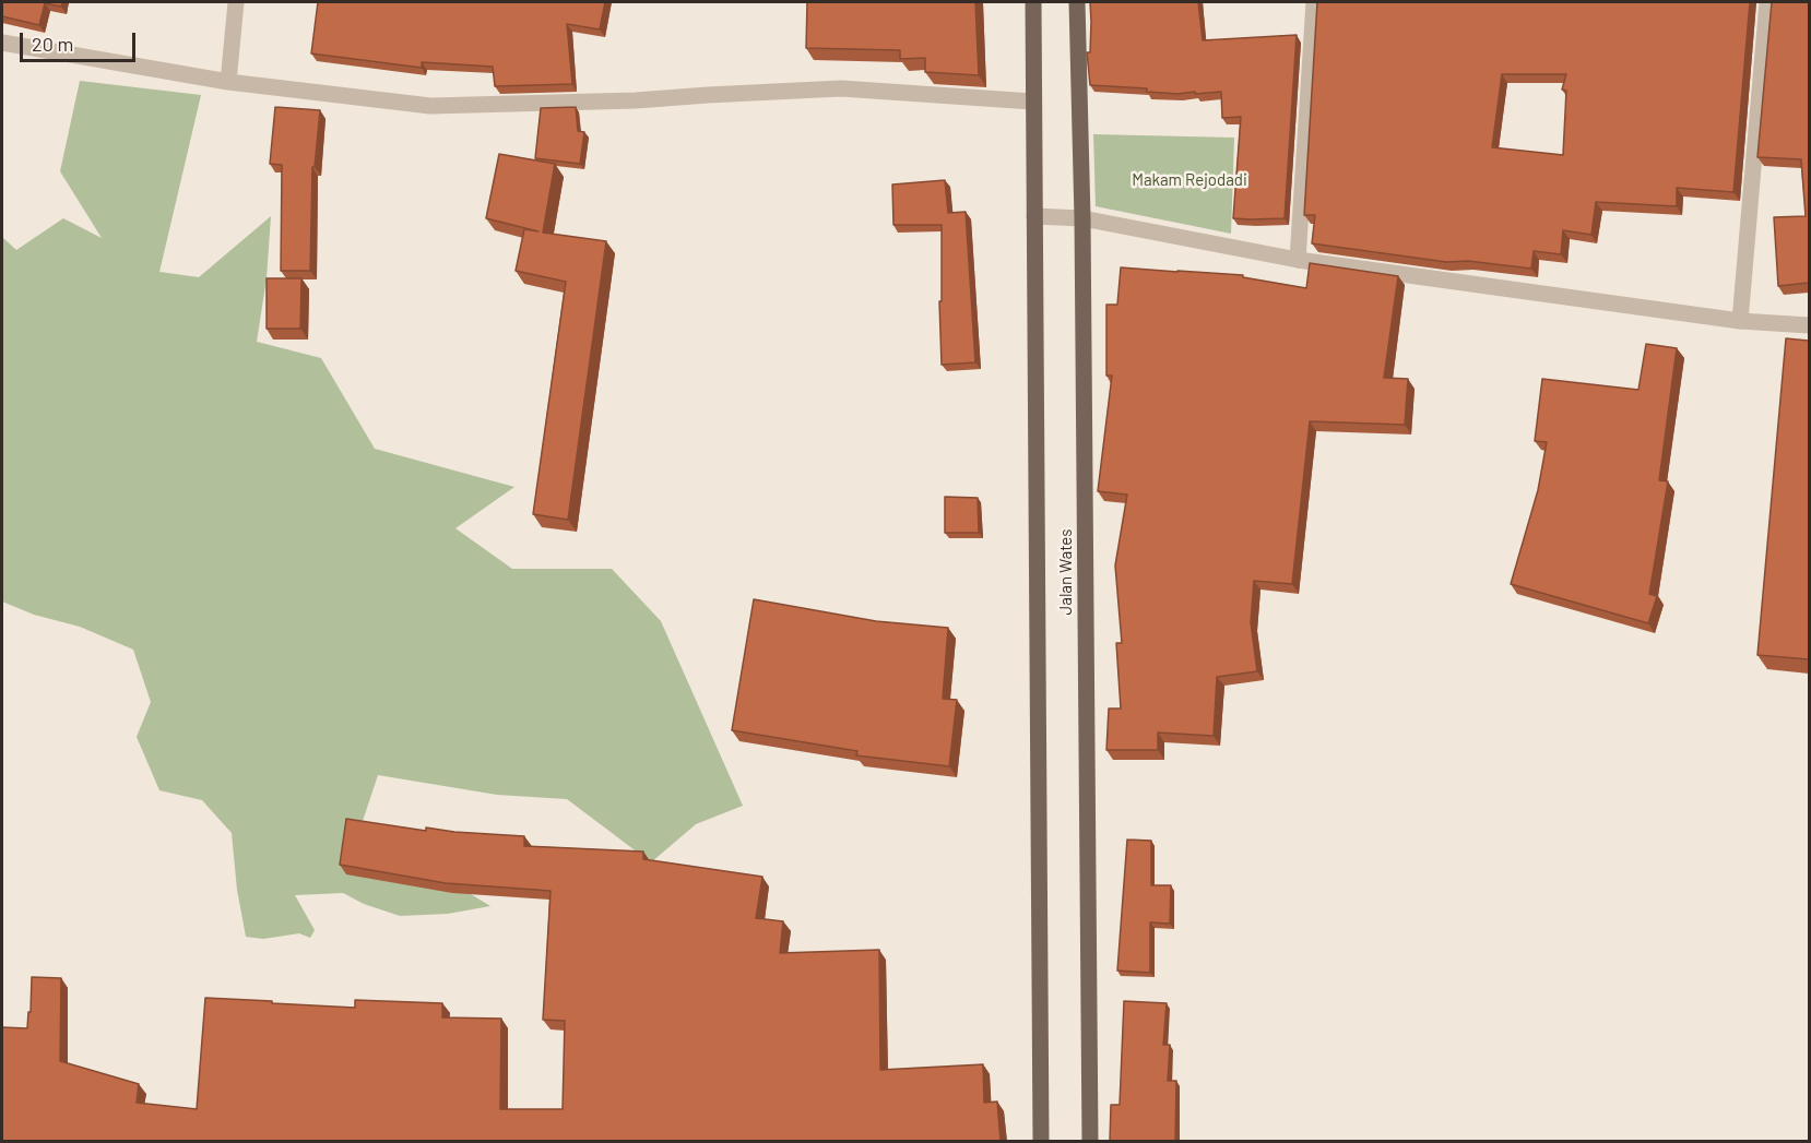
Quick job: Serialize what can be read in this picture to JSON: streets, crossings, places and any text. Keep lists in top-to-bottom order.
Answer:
{
  "streets": {
    "main road": ["Jalan Wates"]
  },
  "parks": ["Makam Rejodadi"],
  "scale_bar": "20 m"
}
